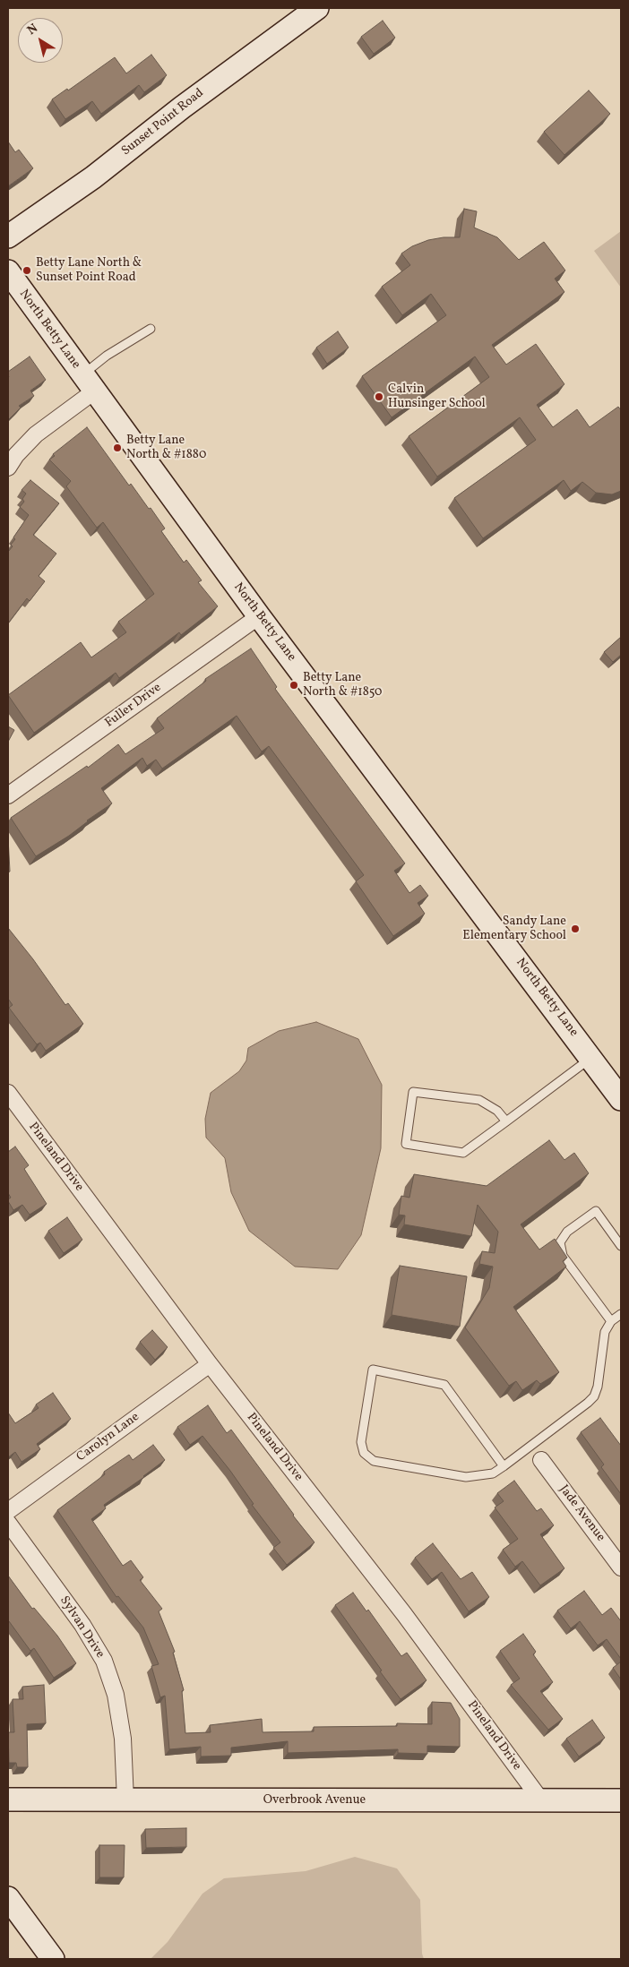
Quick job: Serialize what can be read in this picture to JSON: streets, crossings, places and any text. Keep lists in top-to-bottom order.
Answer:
{
  "streets": {
    "street": [
      "Sunset Point Road",
      "North Betty Lane",
      "Fuller Drive",
      "Pineland Drive",
      "Carolyn Lane",
      "Jade Avenue",
      "Sylvan Drive",
      "Overbrook Avenue"
    ]
  },
  "crossings": [
    ["North Betty Lane", "Fuller Drive"],
    ["Pineland Drive", "Carolyn Lane"],
    ["Pineland Drive", "Overbrook Avenue"],
    ["Sylvan Drive", "Overbrook Avenue"]
  ],
  "places": [
    "Betty Lane North & Sunset Point Road",
    "Calvin Hunsinger School",
    "Betty Lane North & #1880",
    "Betty Lane North & #1850",
    "Sandy Lane Elementary School"
  ],
  "north": "top left"
}
